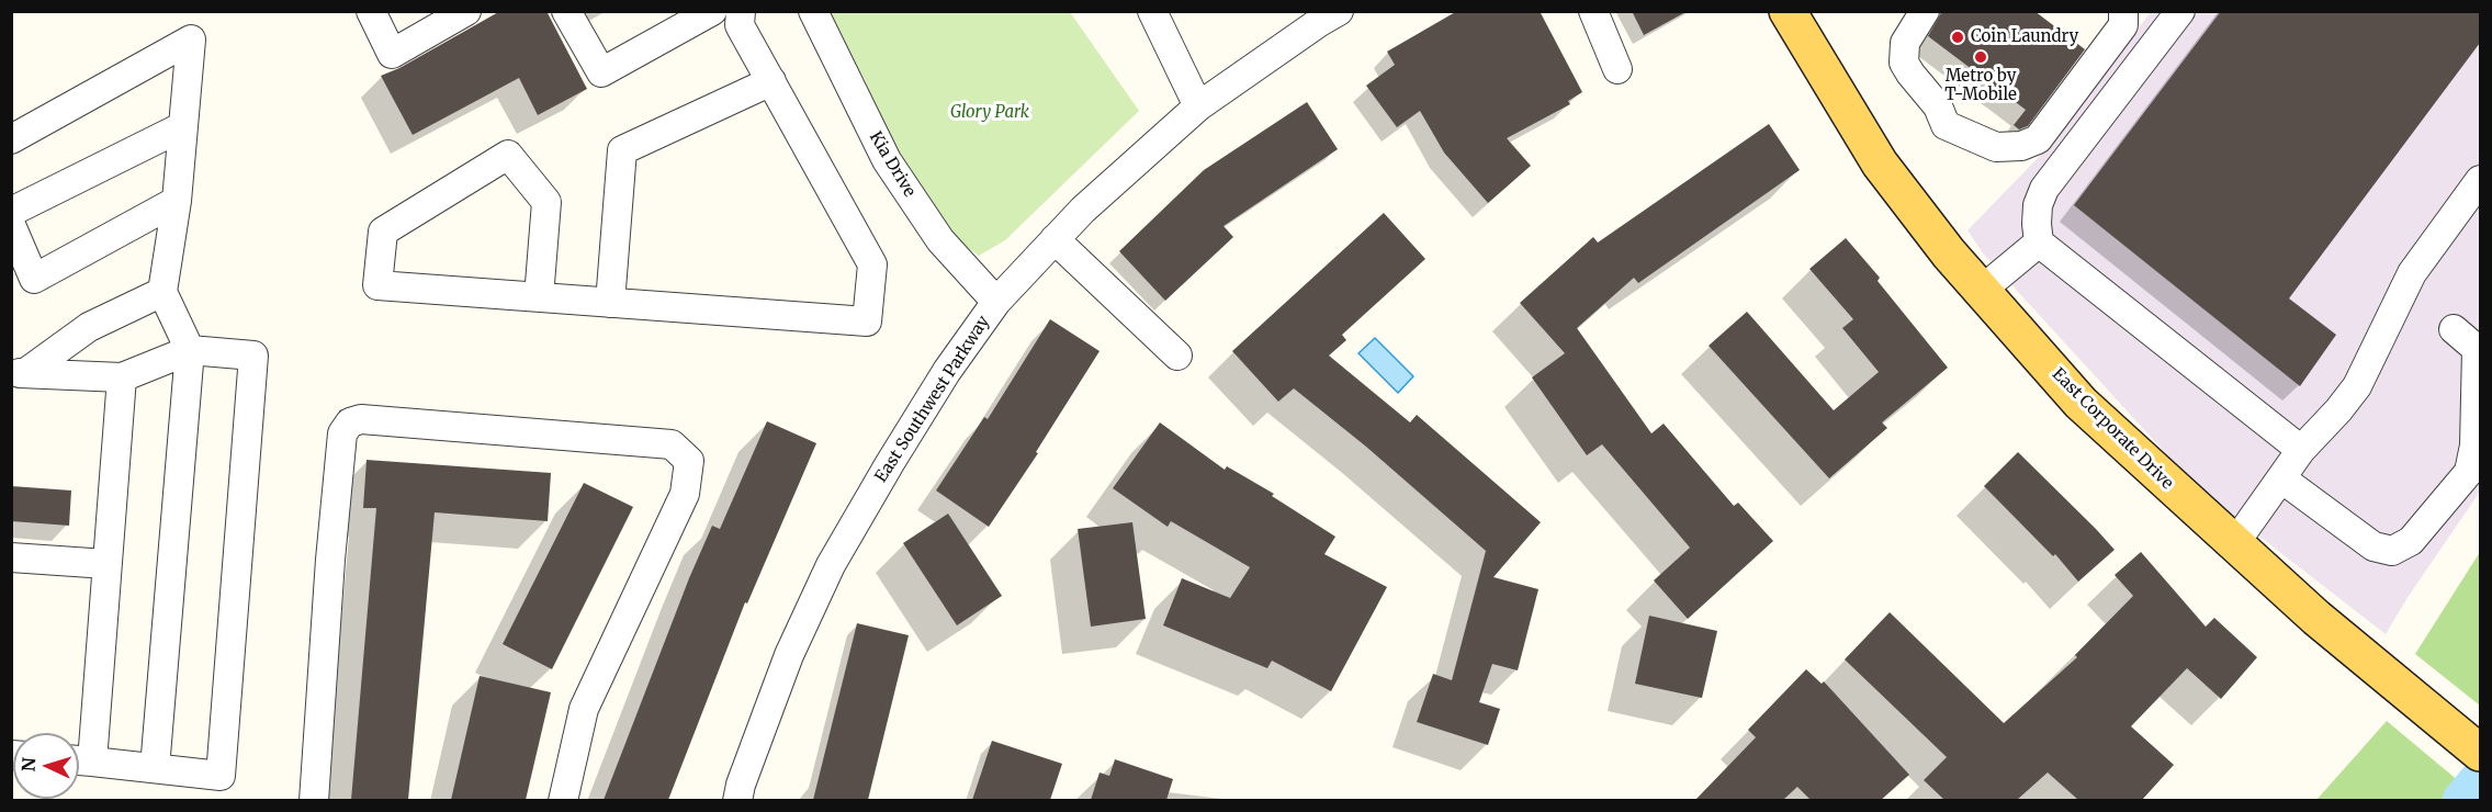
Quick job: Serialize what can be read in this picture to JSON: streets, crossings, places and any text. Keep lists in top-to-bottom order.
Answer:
{
  "streets": {
    "main road": ["East Corporate Drive"],
    "street": ["Kia Drive", "East Southwest Parkway"]
  },
  "crossings": [
    ["Kia Drive", "East Southwest Parkway"]
  ],
  "parks": ["Glory Park"],
  "places": ["Coin Laundry", "Metro by T-Mobile"],
  "north": "left"
}
